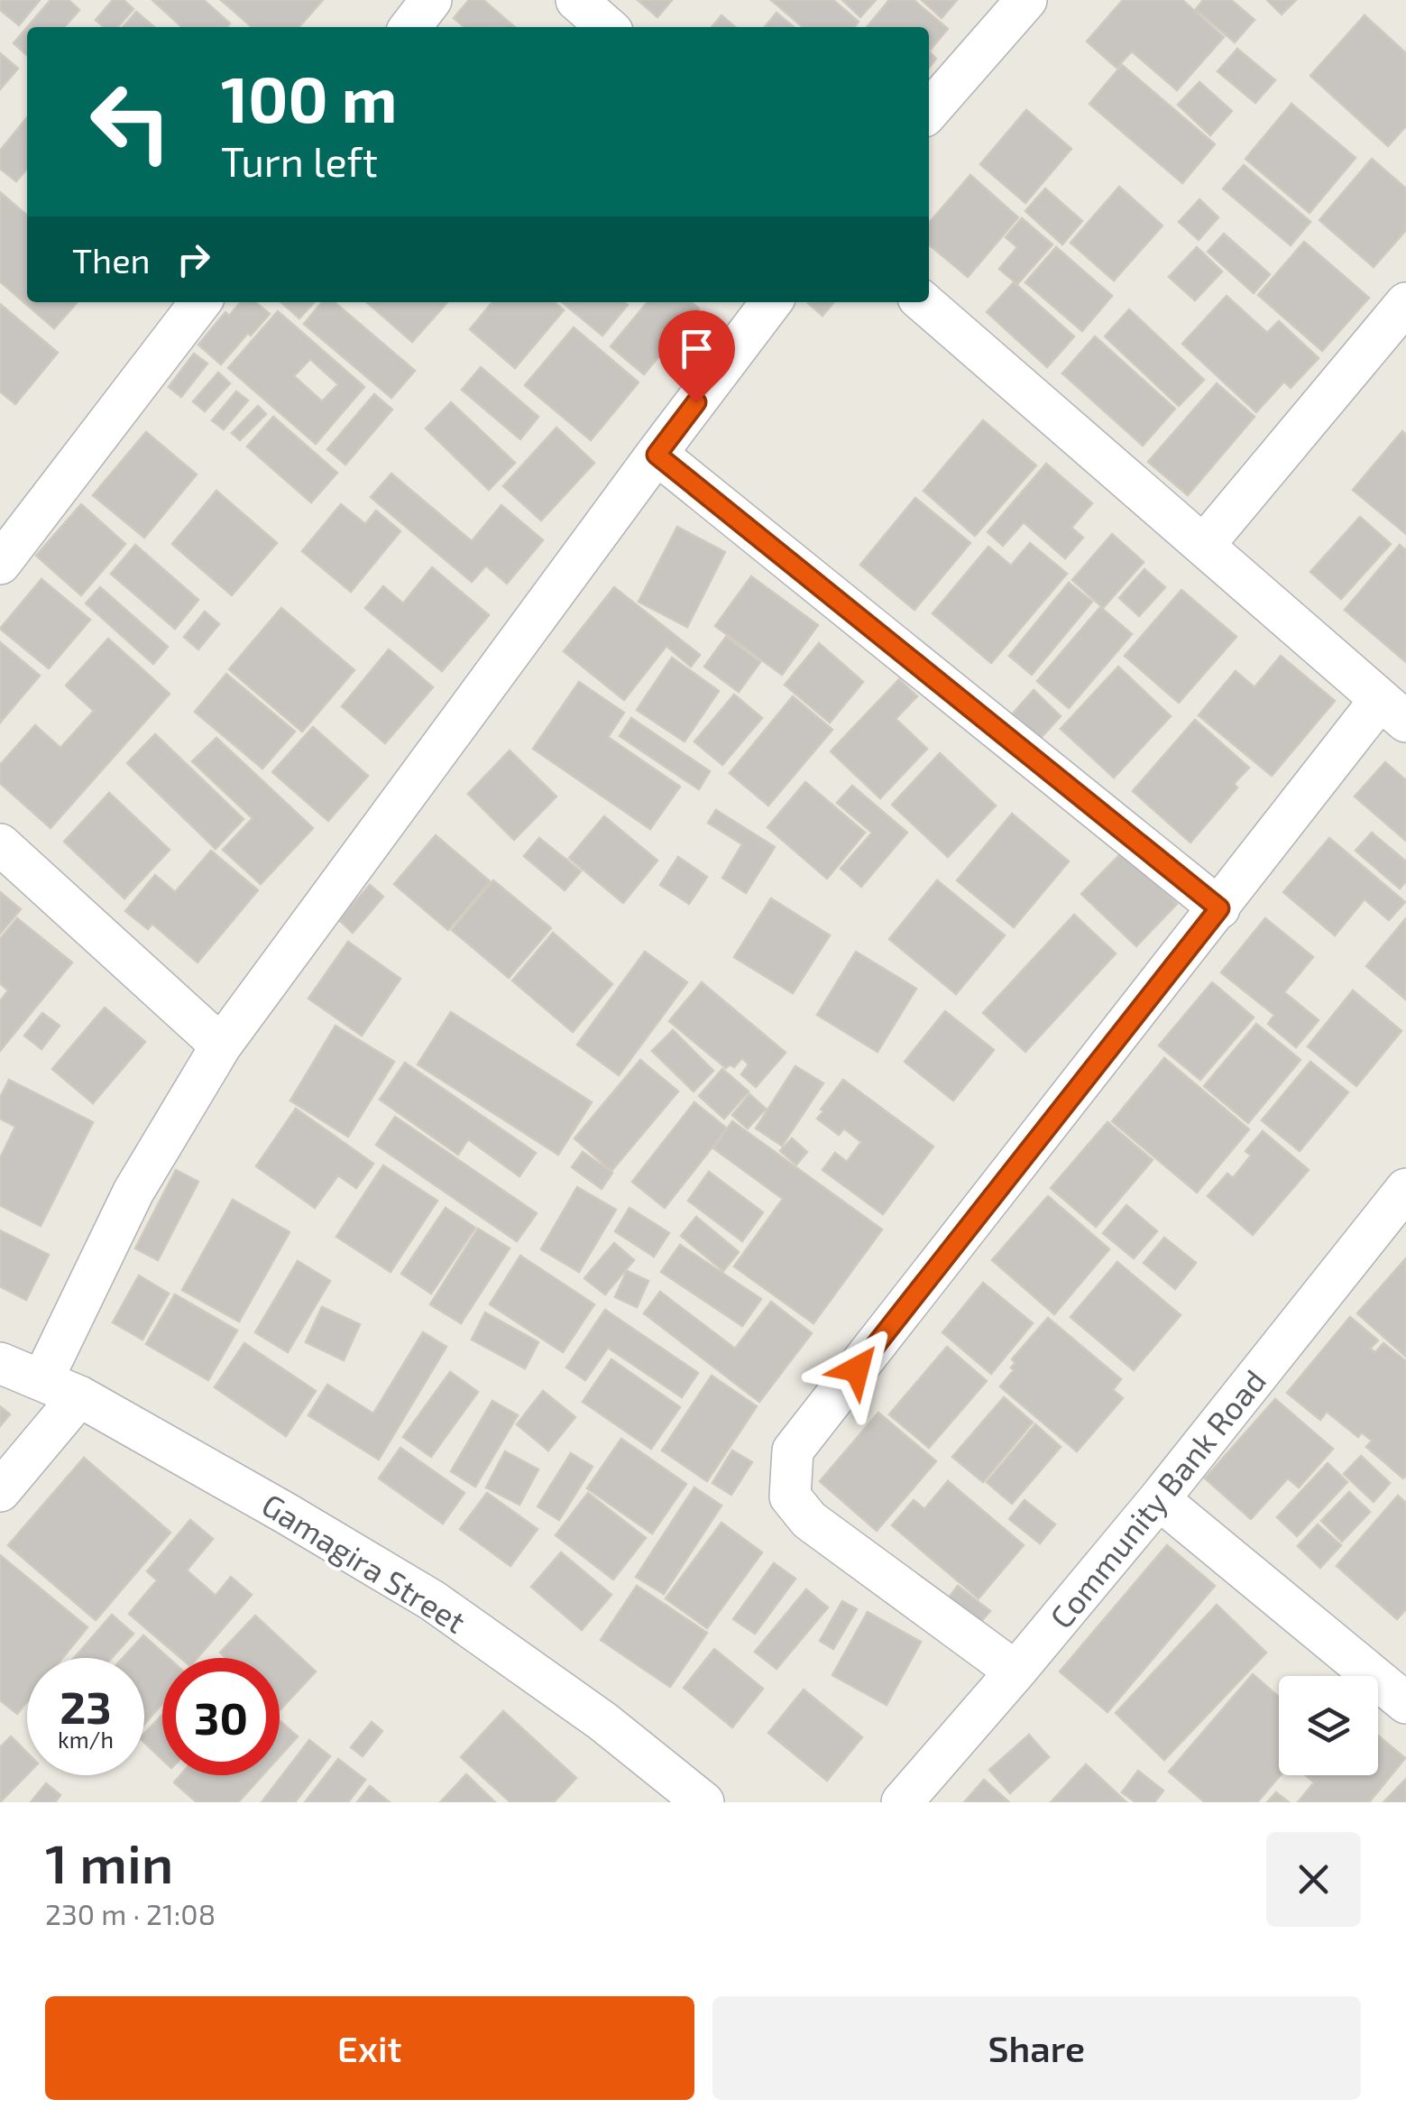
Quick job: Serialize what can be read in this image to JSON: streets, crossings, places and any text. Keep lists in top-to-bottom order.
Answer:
{
  "streets": {
    "street": ["Community Bank Road", "Gamagira Street"]
  },
  "page": {
    "turn": ["100 m", "Turn left"],
    "then": "Then",
    "speed": "23 km/h",
    "limit": "30",
    "heading": ["1 min", "230 m · 21:08"],
    "buttons": ["Exit", "Share"]
  }
}
